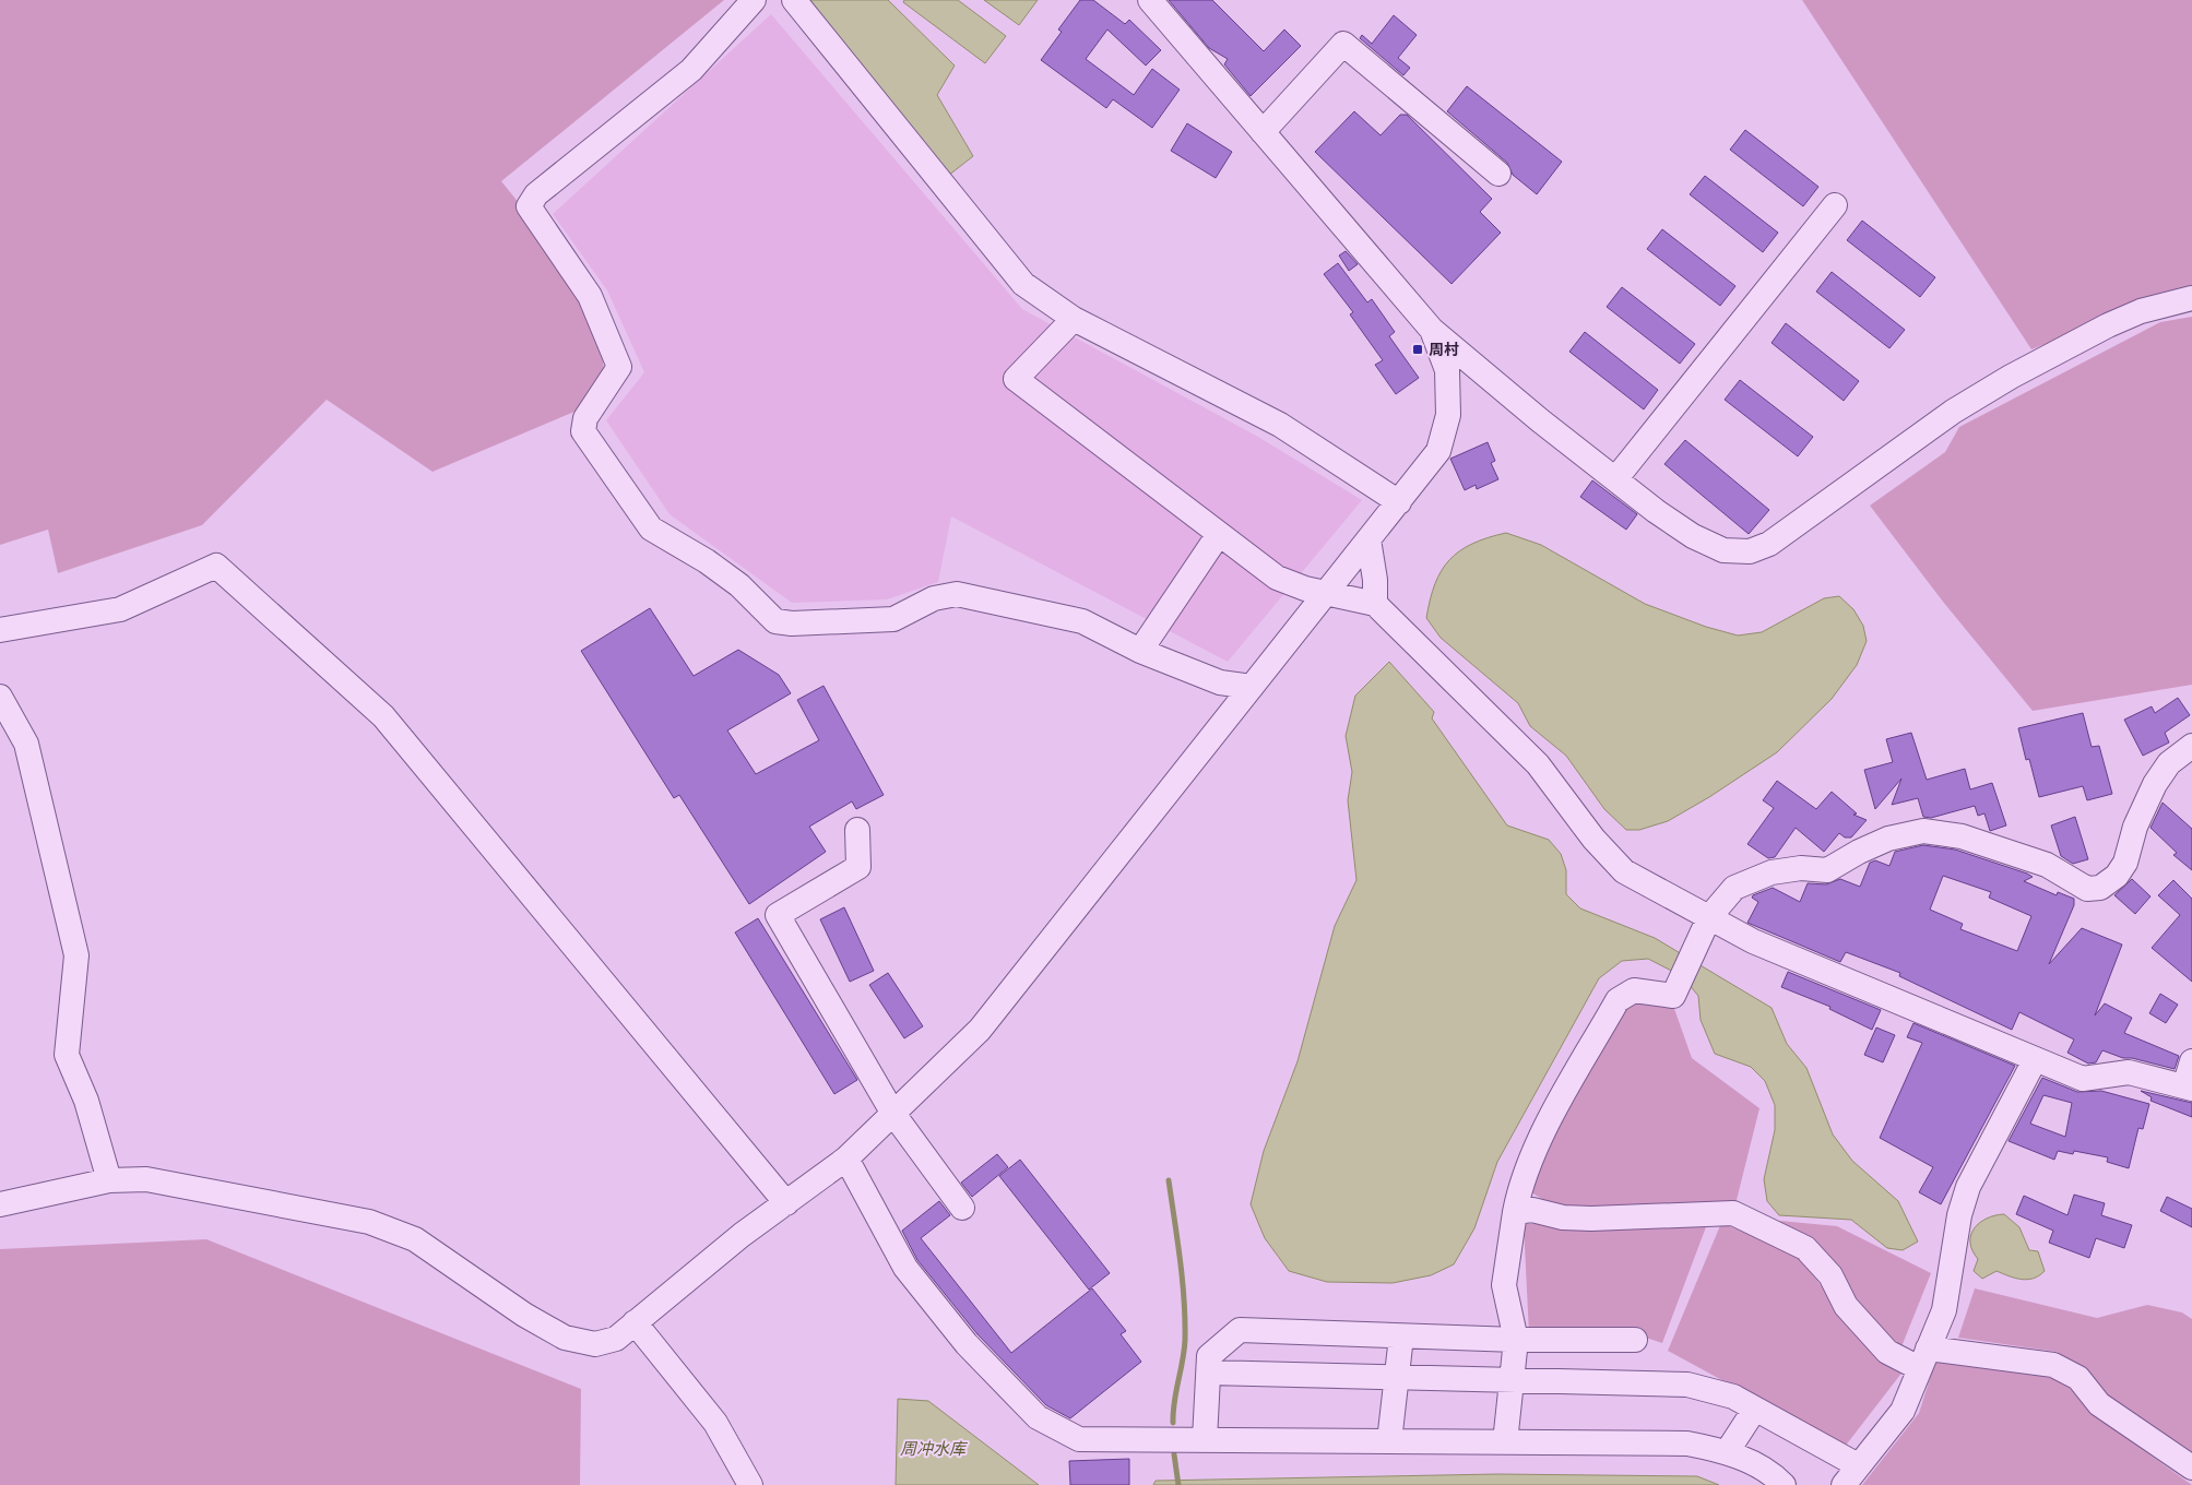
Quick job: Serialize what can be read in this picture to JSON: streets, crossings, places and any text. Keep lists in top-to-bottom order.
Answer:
{
  "water": ["周冲水库"],
  "places": {
    "transit": ["周村"]
  }
}
